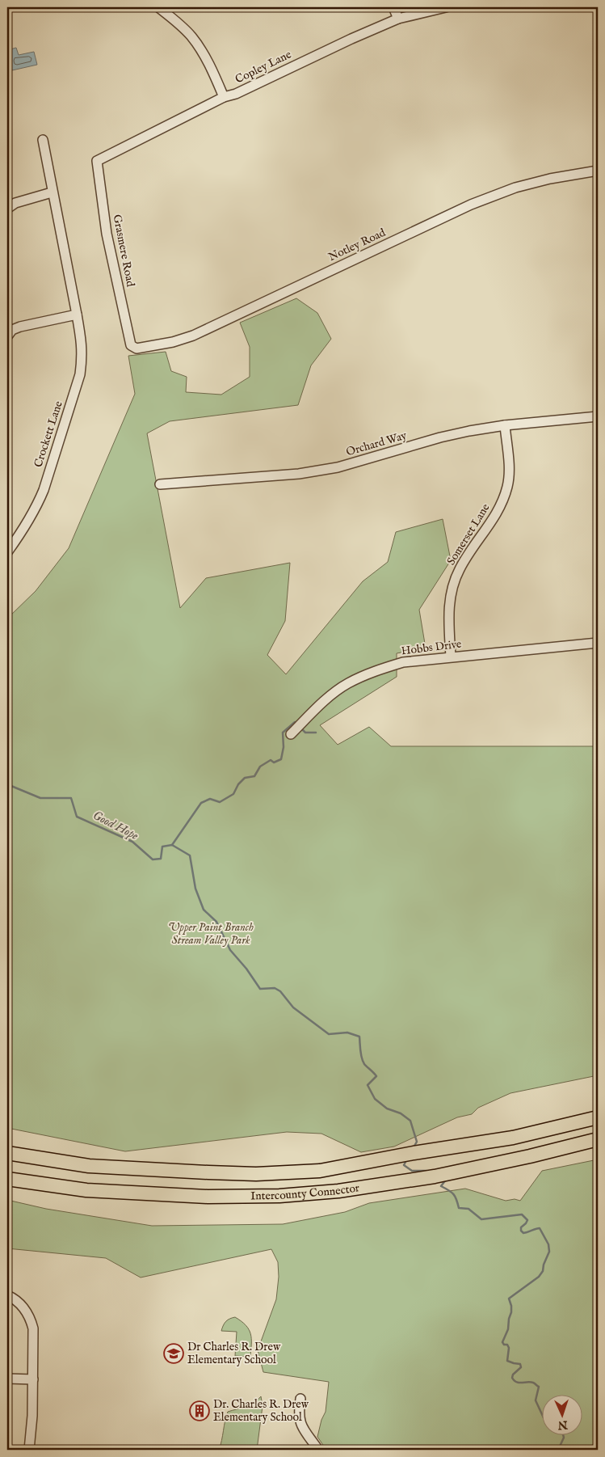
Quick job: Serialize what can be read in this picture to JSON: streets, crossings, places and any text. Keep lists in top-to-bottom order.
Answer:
{
  "streets": {
    "highway": ["Intercounty Connector"],
    "street": [
      "Copley Lane",
      "Notley Road",
      "Grasmere Road",
      "Crockett Lane",
      "Orchard Way",
      "Somerset Lane",
      "Hobbs Drive"
    ]
  },
  "crossings": [
    ["Copley Lane", "Grasmere Road"],
    ["Notley Road", "Grasmere Road"],
    ["Orchard Way", "Somerset Lane"],
    ["Somerset Lane", "Hobbs Drive"]
  ],
  "water": ["Good Hope"],
  "parks": ["Upper Paint Branch Stream Valley Park"],
  "places": {
    "school or university": ["Dr Charles R. Drew Elementary School"],
    "building": ["Dr. Charles R. Drew Elementary School"]
  },
  "north": "bottom"
}
